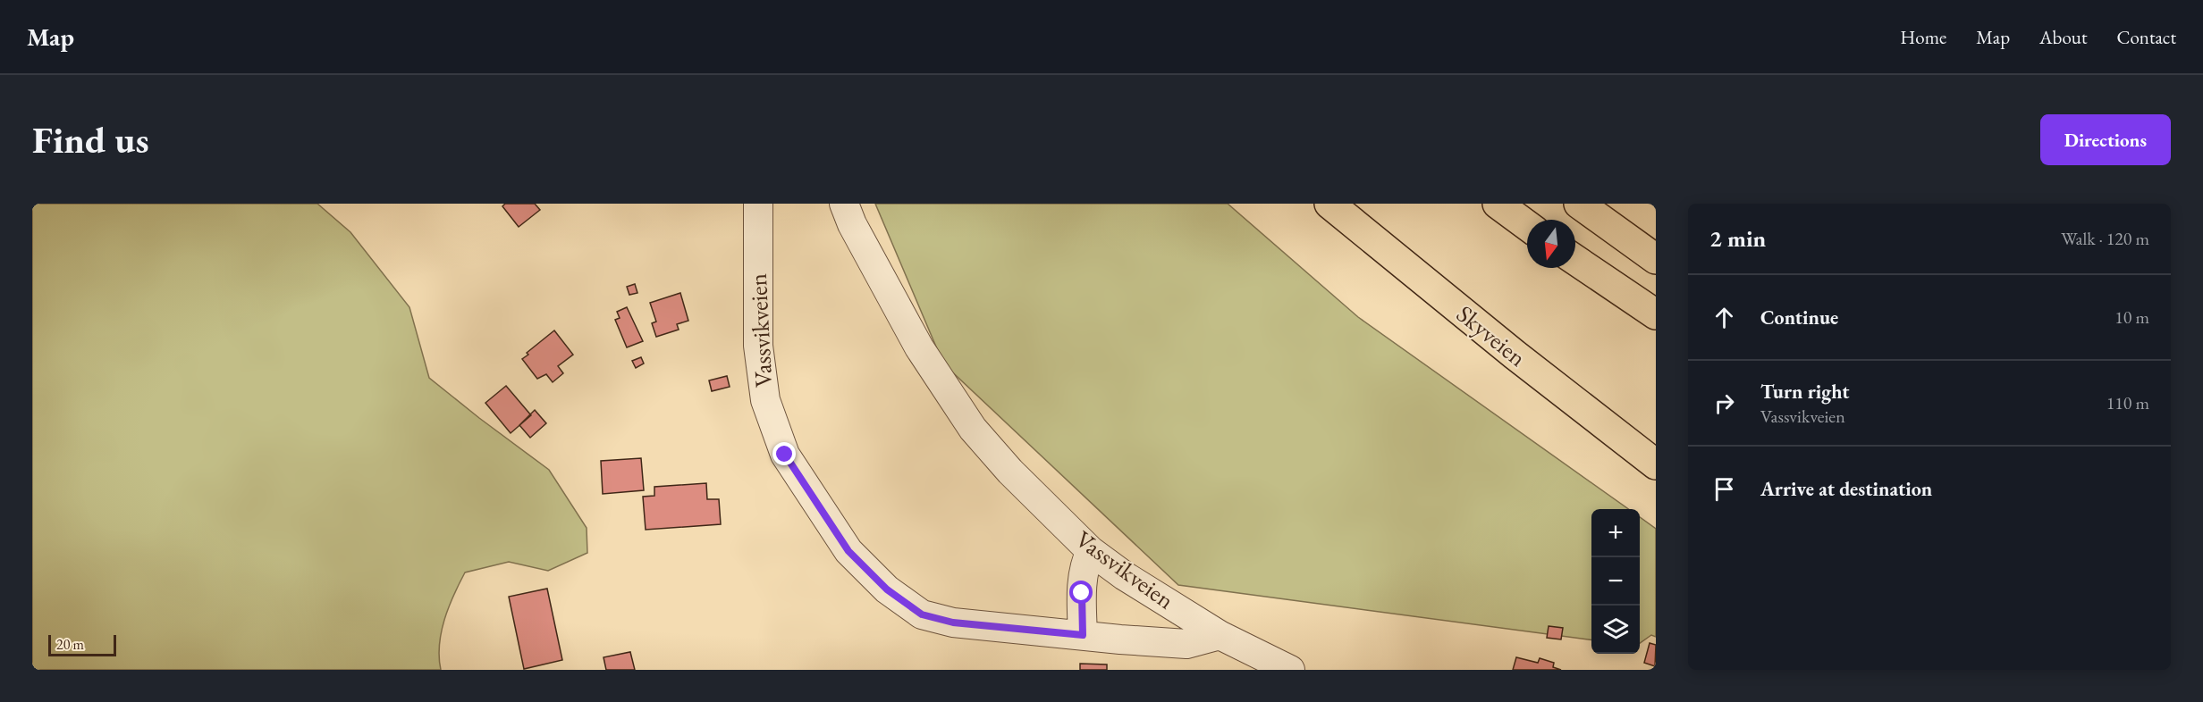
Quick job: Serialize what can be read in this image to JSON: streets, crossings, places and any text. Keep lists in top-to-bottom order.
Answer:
{
  "streets": {
    "highway": ["Skyveien"],
    "street": ["Vassvikveien"]
  },
  "scale_bar": "20 m",
  "north": "bottom",
  "page": {
    "header": "Map",
    "nav": [
      "Home",
      "Map",
      "About",
      "Contact"
    ],
    "buttons": "Directions",
    "title": "Find us",
    "heading": ["2 min", "Walk · 120 m"],
    "list": [
      ["Continue", "10 m"],
      ["Turn right", "Vassvikveien", "110 m"],
      "Arrive at destination"
    ],
    "map_buttons": ["+", "−"],
    "scale": "20 m"
  }
}
